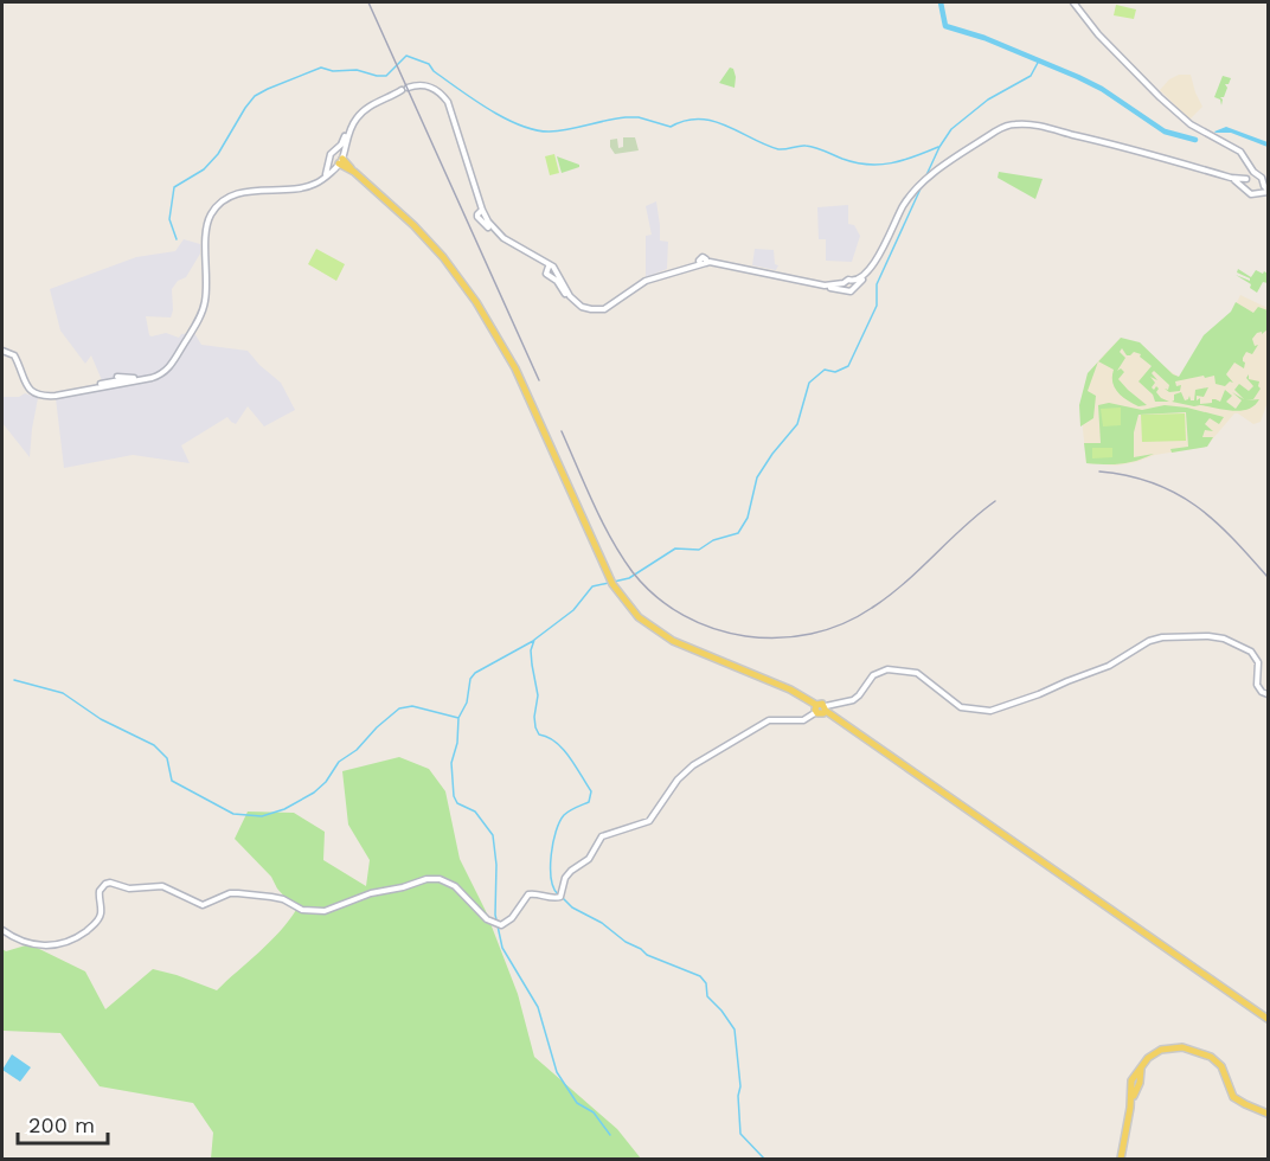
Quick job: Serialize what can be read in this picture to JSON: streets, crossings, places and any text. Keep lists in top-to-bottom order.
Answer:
{
  "scale_bar": "200 m"
}
